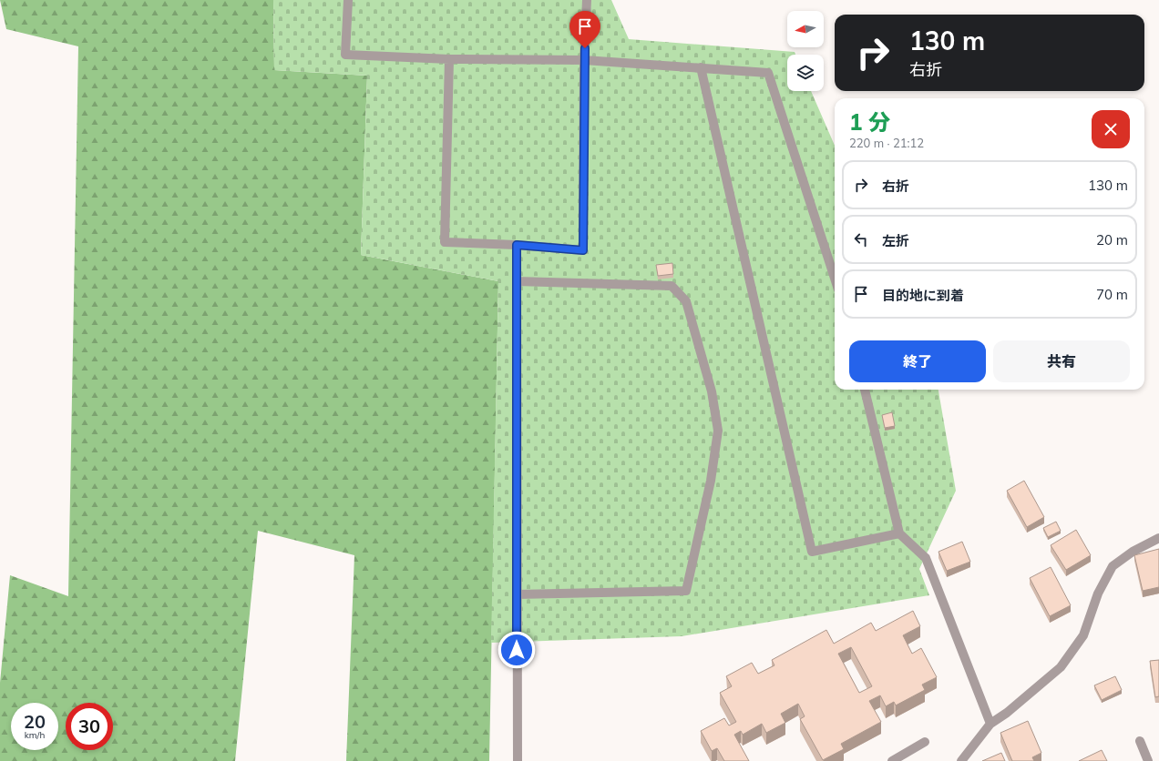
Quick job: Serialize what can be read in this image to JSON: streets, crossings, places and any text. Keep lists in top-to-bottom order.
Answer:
{
  "north": "left",
  "page": {
    "turn": ["130 m", "右折"],
    "heading": ["1 分", "220 m · 21:12"],
    "list": [
      {
        "name": "右折",
        "value": "130 m"
      },
      {
        "name": "左折",
        "value": "20 m"
      },
      {
        "name": "目的地に到着",
        "value": "70 m"
      }
    ],
    "buttons": ["終了", "共有"],
    "speed": "20 km/h",
    "limit": "30"
  }
}
